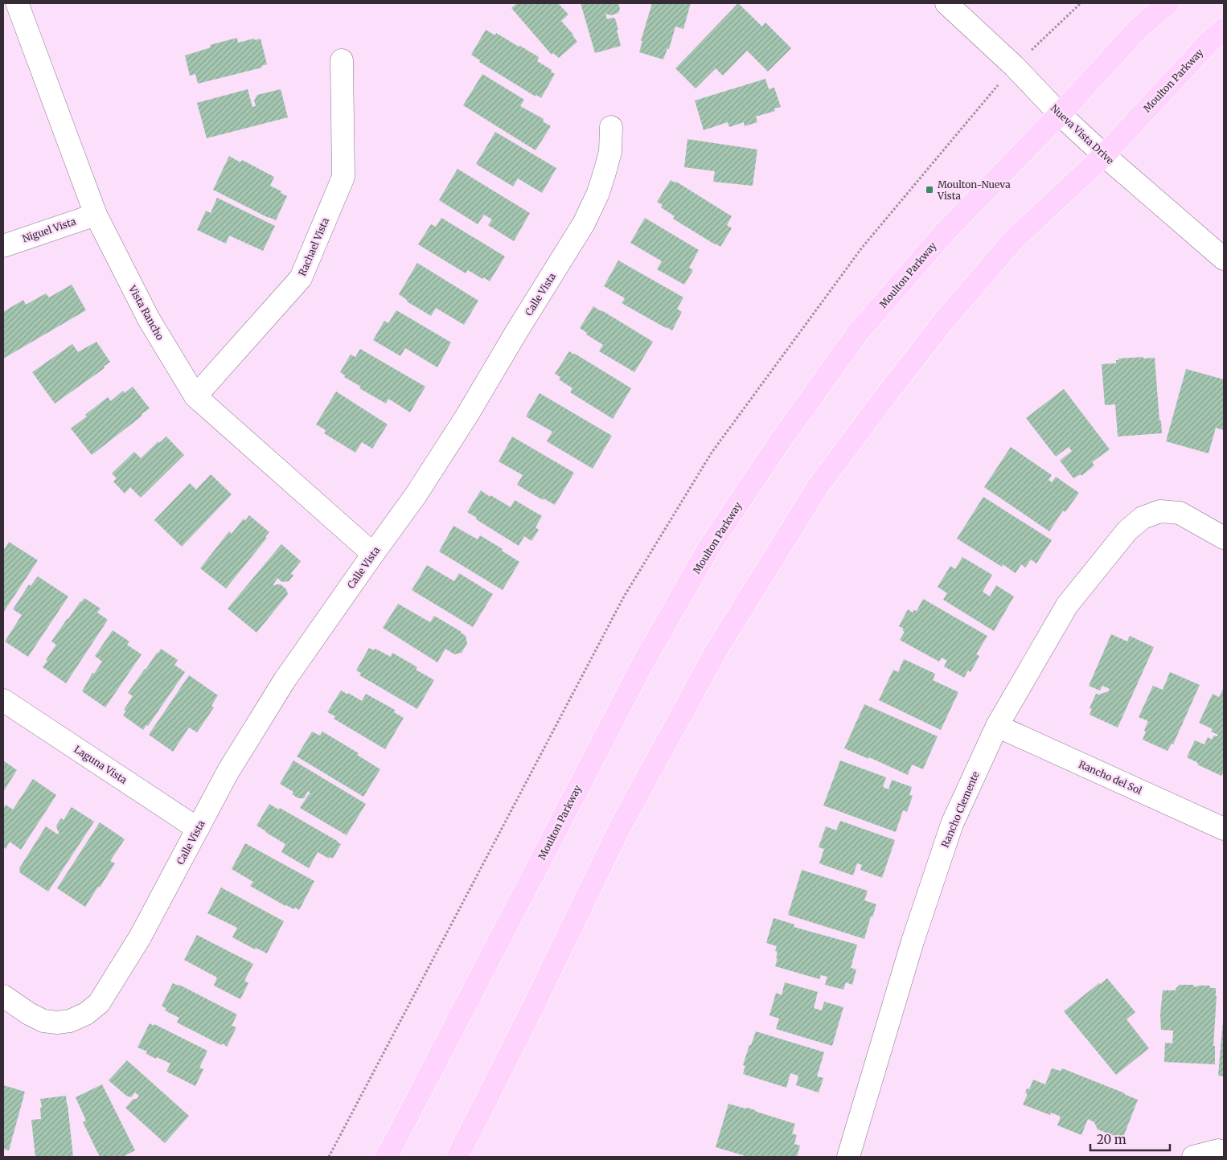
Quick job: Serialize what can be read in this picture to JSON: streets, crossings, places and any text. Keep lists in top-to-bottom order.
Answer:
{
  "streets": {
    "main road": ["Moulton Parkway"],
    "street": [
      "Nueva Vista Drive",
      "Niguel Vista",
      "Rachael Vista",
      "Calle Vista",
      "Vista Rancho",
      "Laguna Vista",
      "Rancho del Sol",
      "Rancho Clemente"
    ]
  },
  "crossings": [
    ["Moulton Parkway", "Nueva Vista Drive"],
    ["Niguel Vista", "Vista Rancho"],
    ["Rachael Vista", "Vista Rancho"],
    ["Calle Vista", "Vista Rancho"],
    ["Calle Vista", "Laguna Vista"],
    ["Rancho del Sol", "Rancho Clemente"]
  ],
  "places": {
    "transit": ["Moulton-Nueva Vista"]
  },
  "scale_bar": "20 m"
}
